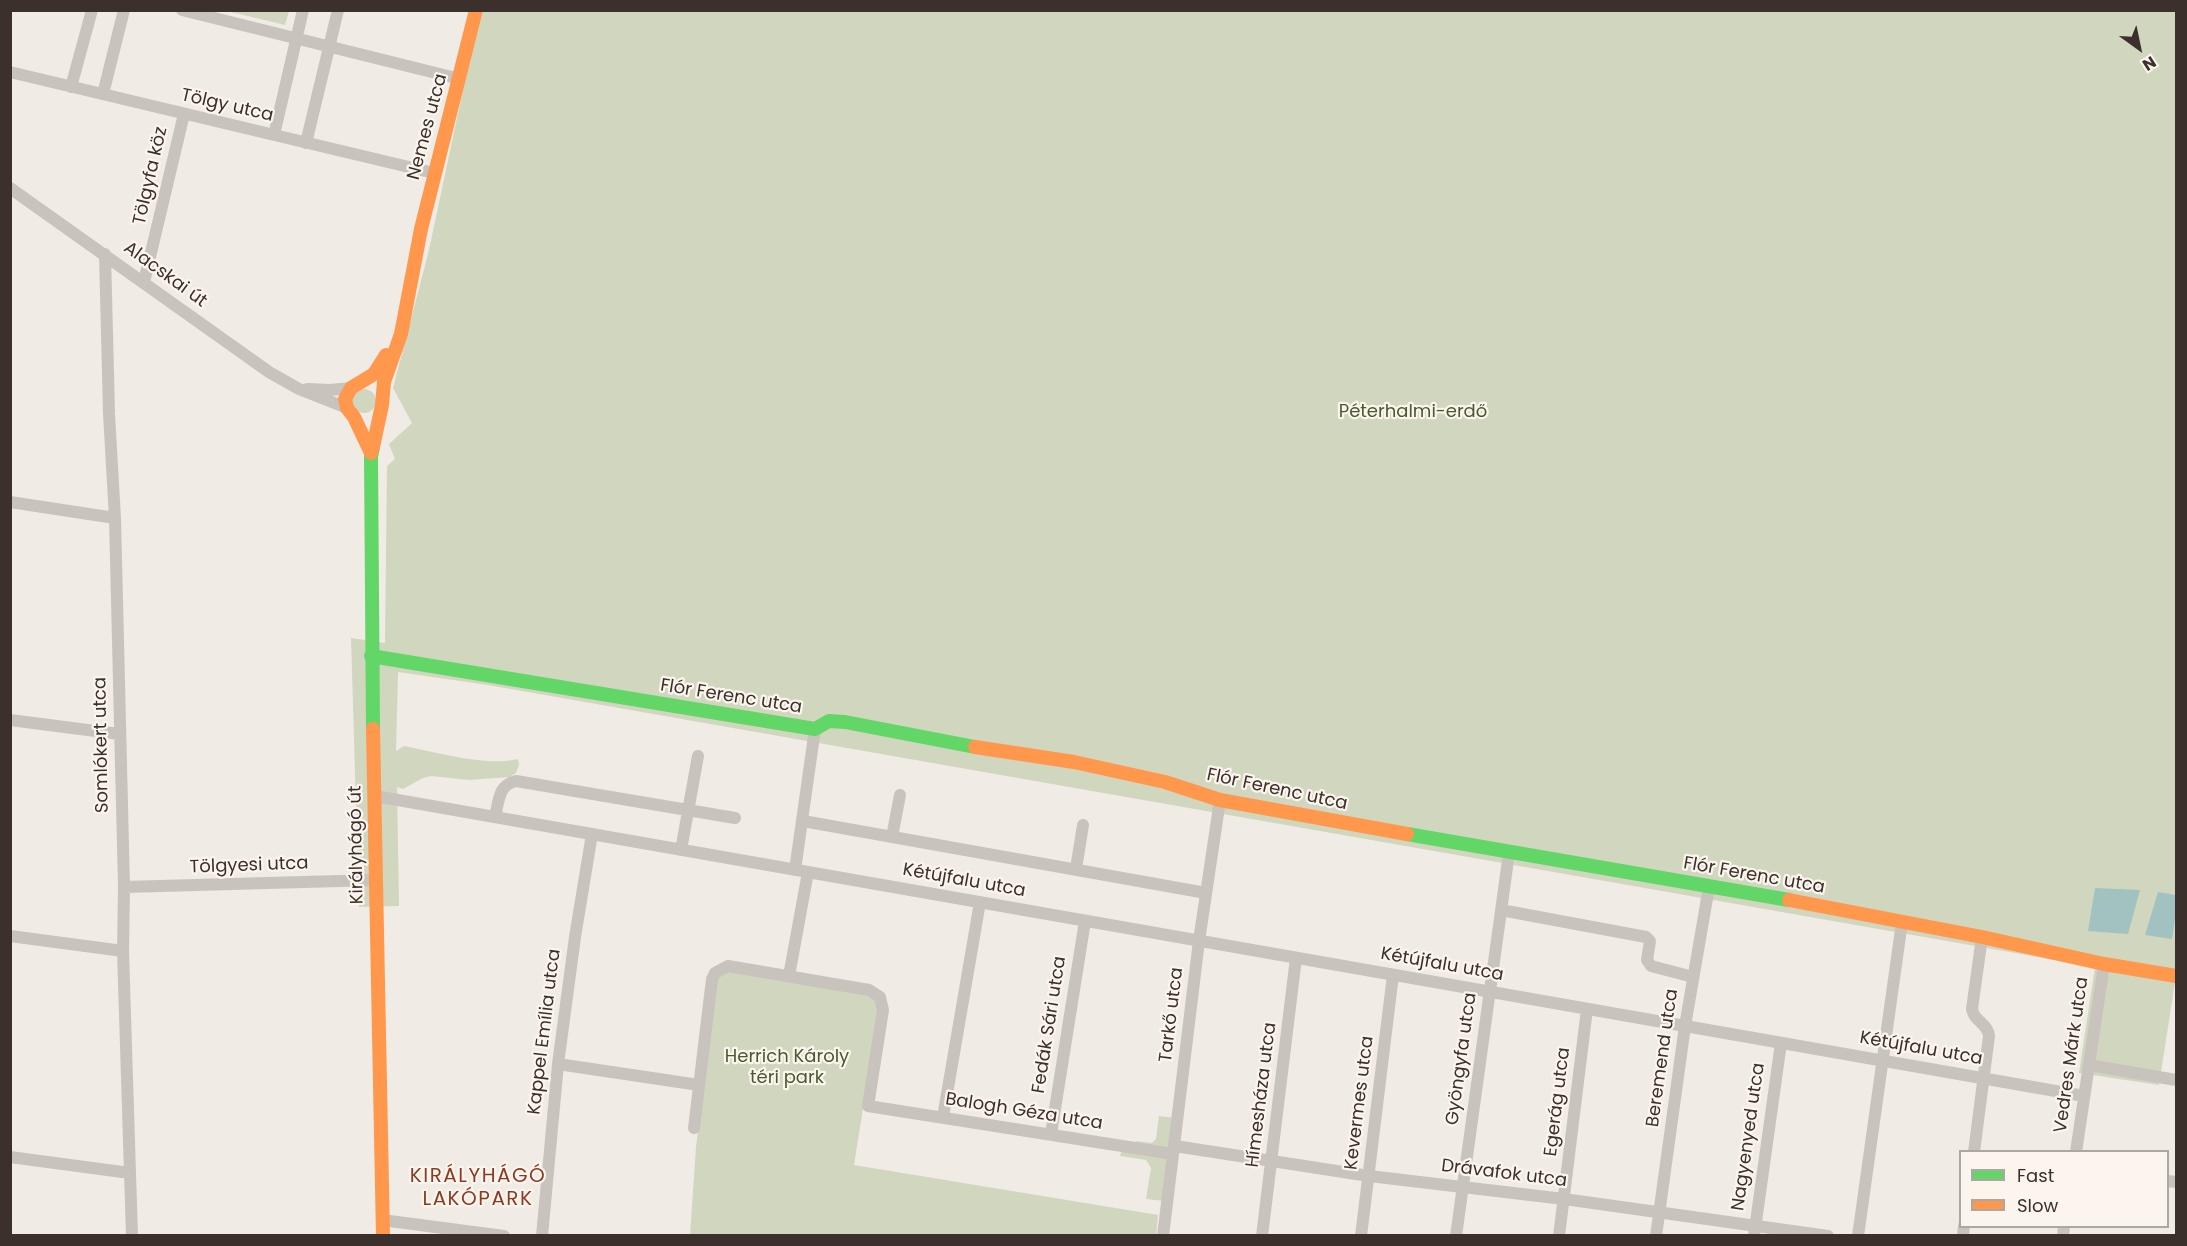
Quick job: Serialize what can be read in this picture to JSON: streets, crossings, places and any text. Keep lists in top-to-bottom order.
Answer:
{
  "streets": {
    "street": [
      "Tölgy utca",
      "Nemes utca",
      "Tölgyfa köz",
      "Alacskai út",
      "Flór Ferenc utca",
      "Somlókert utca",
      "Királyhágó út",
      "Tölgyesi utca",
      "Kétújfalu utca",
      "Tarkő utca",
      "Fedák Sári utca",
      "Kappel Emília utca",
      "Vedres Márk utca",
      "Beremend utca",
      "Gyöngyfa utca",
      "Hímesháza utca",
      "Egerág utca",
      "Kevermes utca",
      "Balogh Géza utca",
      "Nagyenyed utca",
      "Drávafok utca"
    ]
  },
  "crossings": [
    ["Tölgy utca", "Nemes utca"],
    ["Tölgy utca", "Tölgyfa köz"],
    ["Nemes utca", "Alacskai út"],
    ["Nemes utca", "Királyhágó út"],
    ["Tölgyfa köz", "Alacskai út"],
    ["Alacskai út", "Somlókert utca"],
    ["Alacskai út", "Királyhágó út"],
    ["Flór Ferenc utca", "Királyhágó út"],
    ["Flór Ferenc utca", "Tarkő utca"],
    ["Flór Ferenc utca", "Vedres Márk utca"],
    ["Flór Ferenc utca", "Beremend utca"],
    ["Flór Ferenc utca", "Gyöngyfa utca"],
    ["Somlókert utca", "Tölgyesi utca"],
    ["Királyhágó út", "Tölgyesi utca"],
    ["Királyhágó út", "Kétújfalu utca"],
    ["Kétújfalu utca", "Tarkő utca"],
    ["Kétújfalu utca", "Fedák Sári utca"],
    ["Kétújfalu utca", "Kappel Emília utca"],
    ["Kétújfalu utca", "Vedres Márk utca"],
    ["Kétújfalu utca", "Beremend utca"],
    ["Kétújfalu utca", "Gyöngyfa utca"],
    ["Kétújfalu utca", "Hímesháza utca"],
    ["Kétújfalu utca", "Egerág utca"],
    ["Kétújfalu utca", "Kevermes utca"],
    ["Kétújfalu utca", "Nagyenyed utca"],
    ["Tarkő utca", "Balogh Géza utca"],
    ["Tarkő utca", "Drávafok utca"],
    ["Fedák Sári utca", "Balogh Géza utca"],
    ["Beremend utca", "Drávafok utca"],
    ["Gyöngyfa utca", "Drávafok utca"],
    ["Hímesháza utca", "Drávafok utca"],
    ["Egerág utca", "Drávafok utca"],
    ["Kevermes utca", "Drávafok utca"],
    ["Balogh Géza utca", "Drávafok utca"],
    ["Nagyenyed utca", "Drávafok utca"]
  ],
  "districts": ["KIRÁLYHÁGÓ LAKÓPARK"],
  "parks": ["Péterhalmi-erdő", "Herrich Károly téri park"],
  "legend": ["Fast", "Slow"],
  "north": "bottom right"
}
